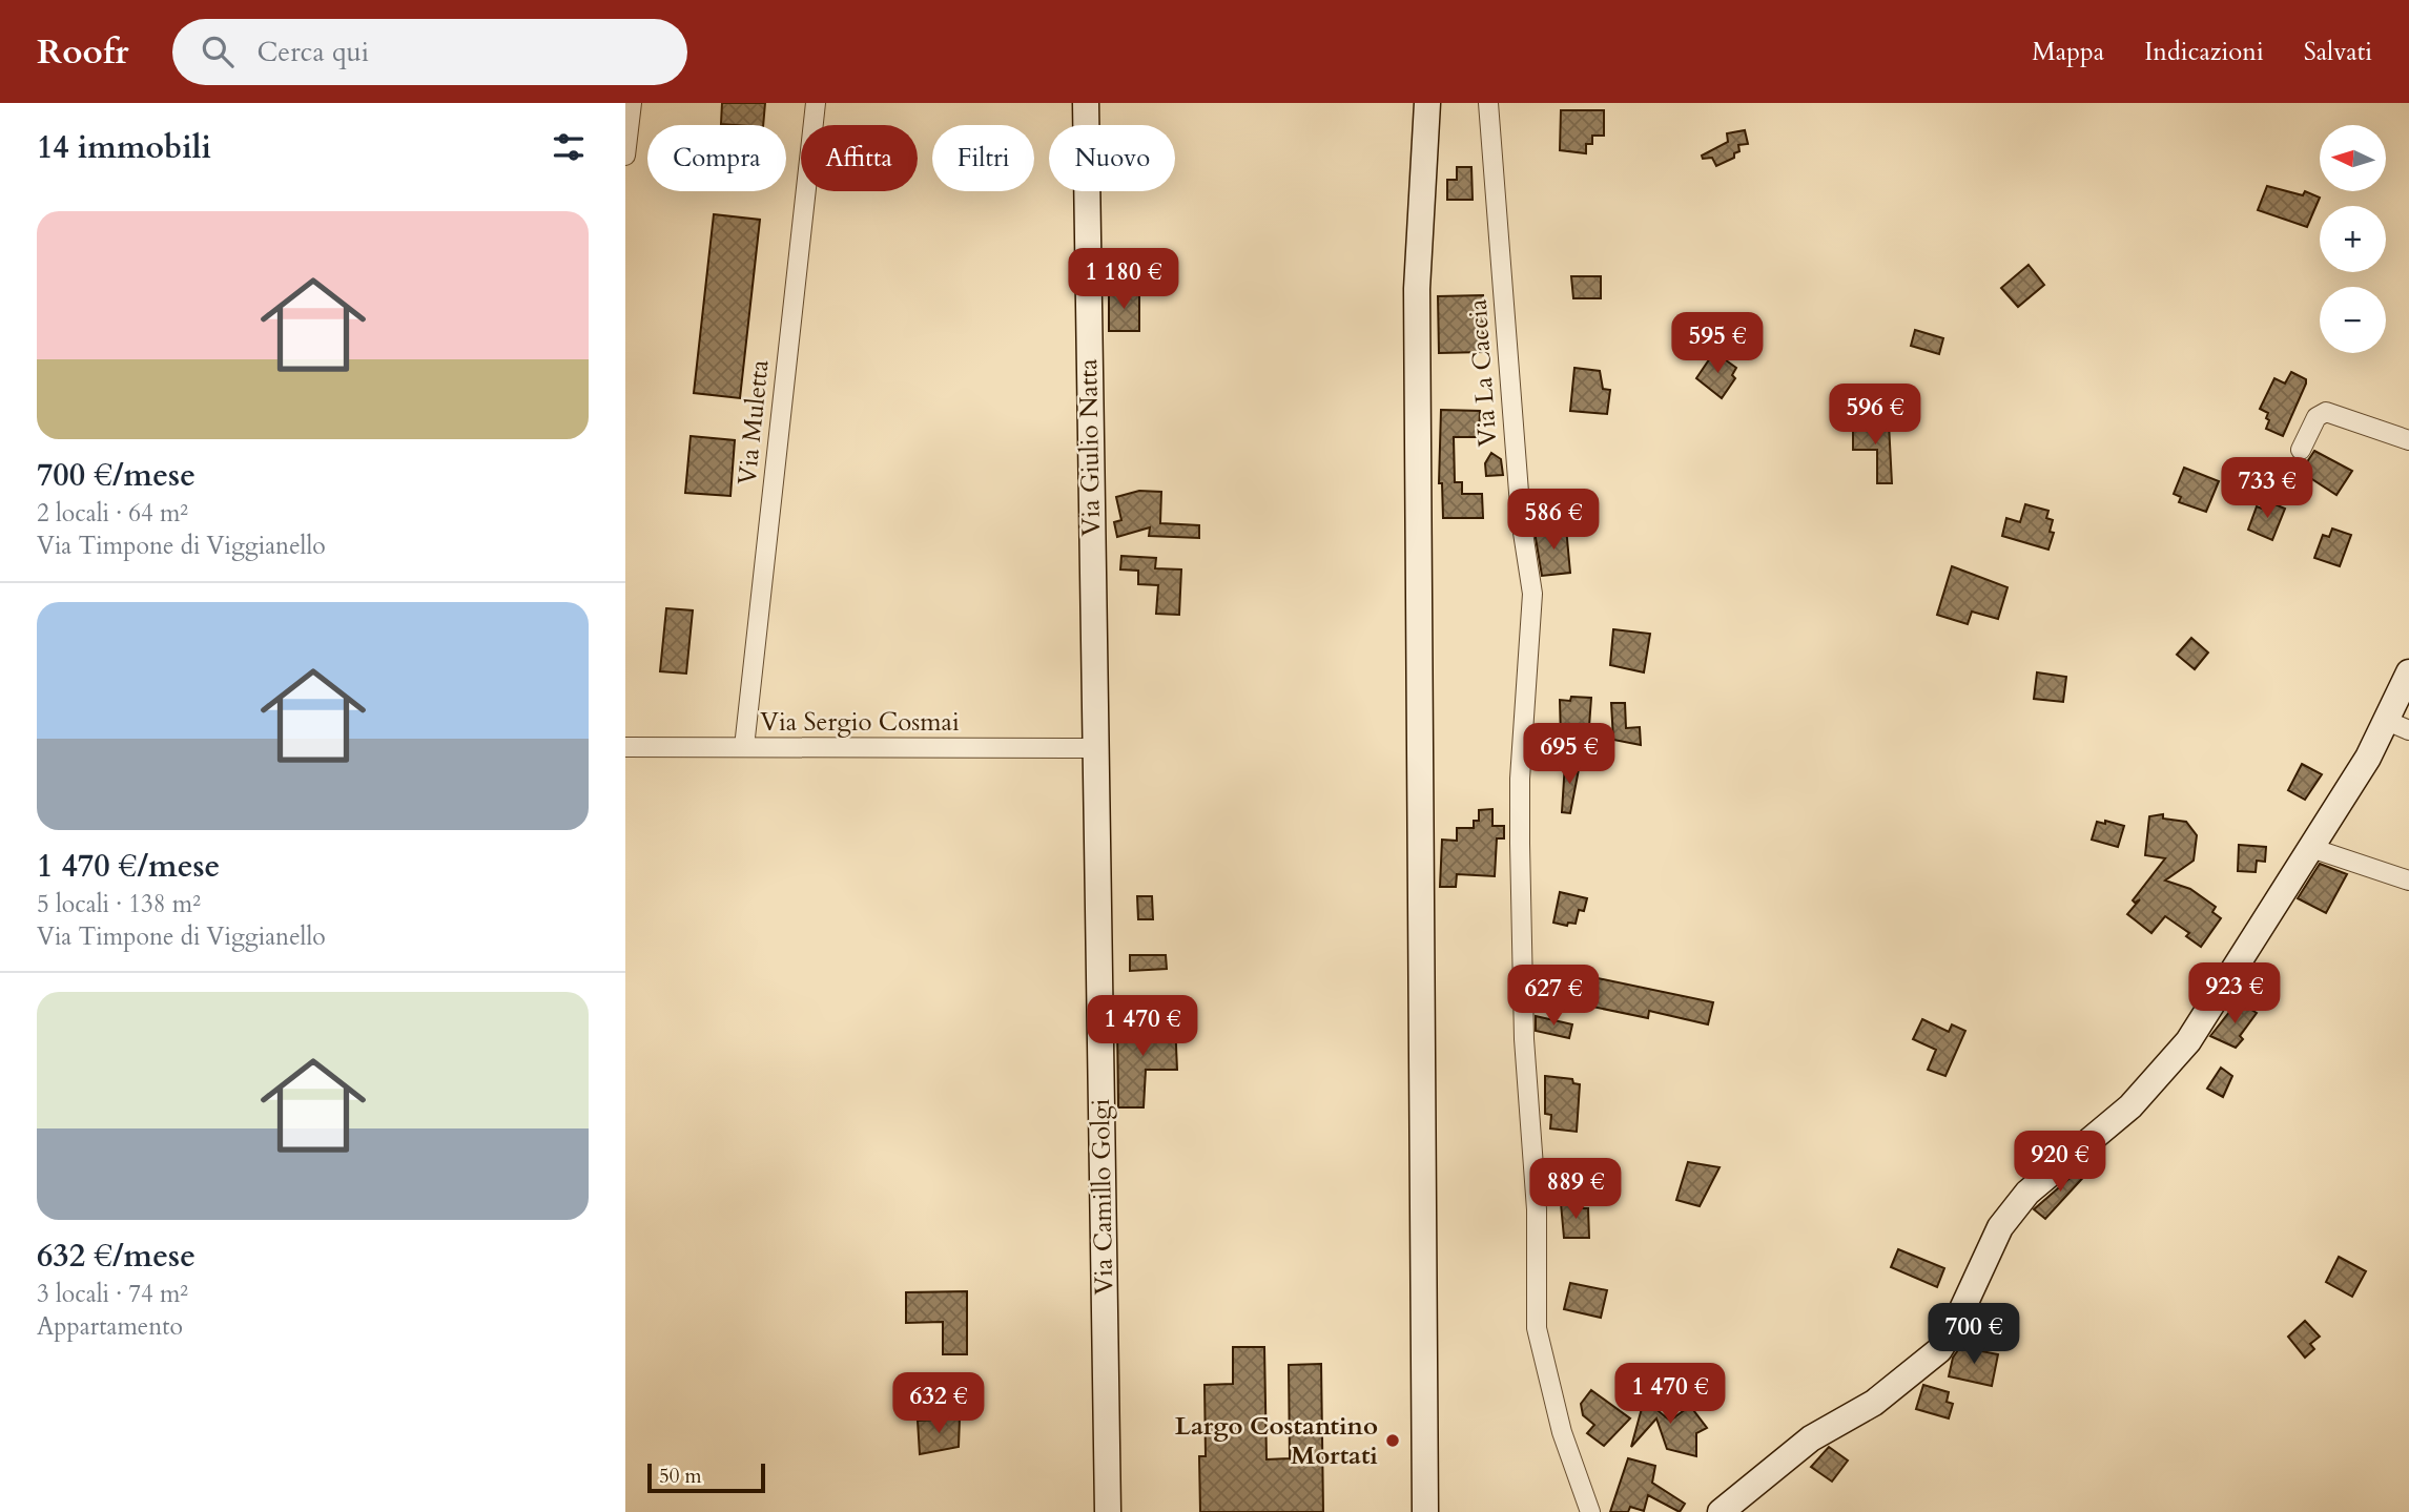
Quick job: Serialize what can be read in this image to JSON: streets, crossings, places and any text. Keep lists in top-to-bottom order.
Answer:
{
  "streets": {
    "street": [
      "Via La Caccia",
      "Via Muletta",
      "Via Giulio Natta",
      "Via Sergio Cosmai",
      "Via Camillo Golgi"
    ]
  },
  "crossings": [
    ["Via Muletta", "Via Sergio Cosmai"],
    ["Via Giulio Natta", "Via Sergio Cosmai"],
    ["Via Giulio Natta", "Via Camillo Golgi"],
    ["Via Sergio Cosmai", "Via Camillo Golgi"]
  ],
  "places": ["Largo Costantino Mortati"],
  "scale_bar": "50 m",
  "north": "left",
  "page": {
    "header": "Roofr",
    "search": "Cerca qui",
    "nav": ["Mappa", "Indicazioni", "Salvati"],
    "heading": "14 immobili",
    "map_buttons": ["+", "−"],
    "chip": [
      "Compra",
      "Affitta",
      "Filtri",
      "Nuovo"
    ],
    "list": [
      {
        "name": "700 €/mese",
        "note": "2 locali · 64 m² · Via Timpone di Viggianello"
      },
      {
        "name": "1 470 €/mese",
        "note": "5 locali · 138 m² · Via Timpone di Viggianello"
      },
      {
        "name": "632 €/mese",
        "note": "3 locali · 74 m² · Appartamento"
      }
    ],
    "price": [
      "1 180 €",
      "595 €",
      "596 €",
      "733 €",
      "586 €",
      "695 €",
      "923 €",
      "627 €",
      "1 470 €",
      "920 €",
      "889 €",
      "700 €",
      "1 470 €",
      "632 €"
    ],
    "scale": "50 m"
  }
}
